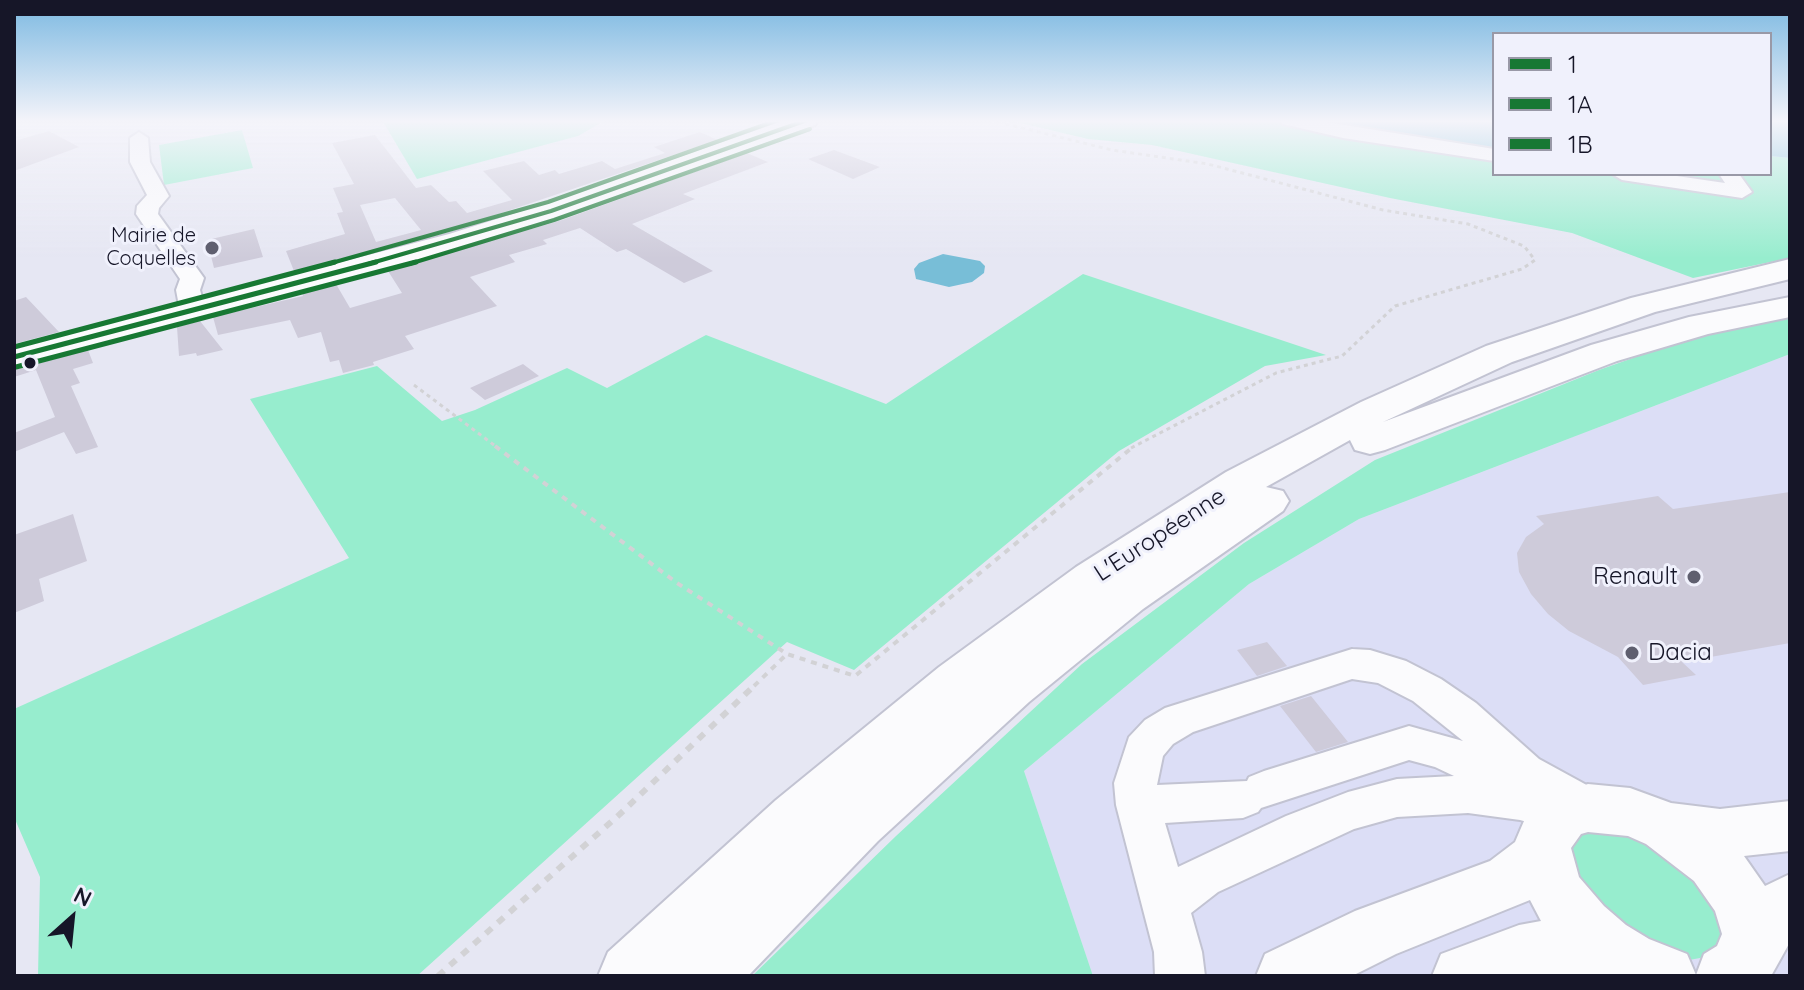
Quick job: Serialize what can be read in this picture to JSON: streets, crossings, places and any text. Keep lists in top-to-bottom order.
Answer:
{
  "streets": {
    "highway": ["L'Européenne"]
  },
  "places": ["Mairie de Coquelles", "Renault", "Dacia"],
  "lines": ["transit line 1", "transit line 1A", "transit line 1B"],
  "legend": ["1", "1A", "1B"],
  "north": "top right"
}
